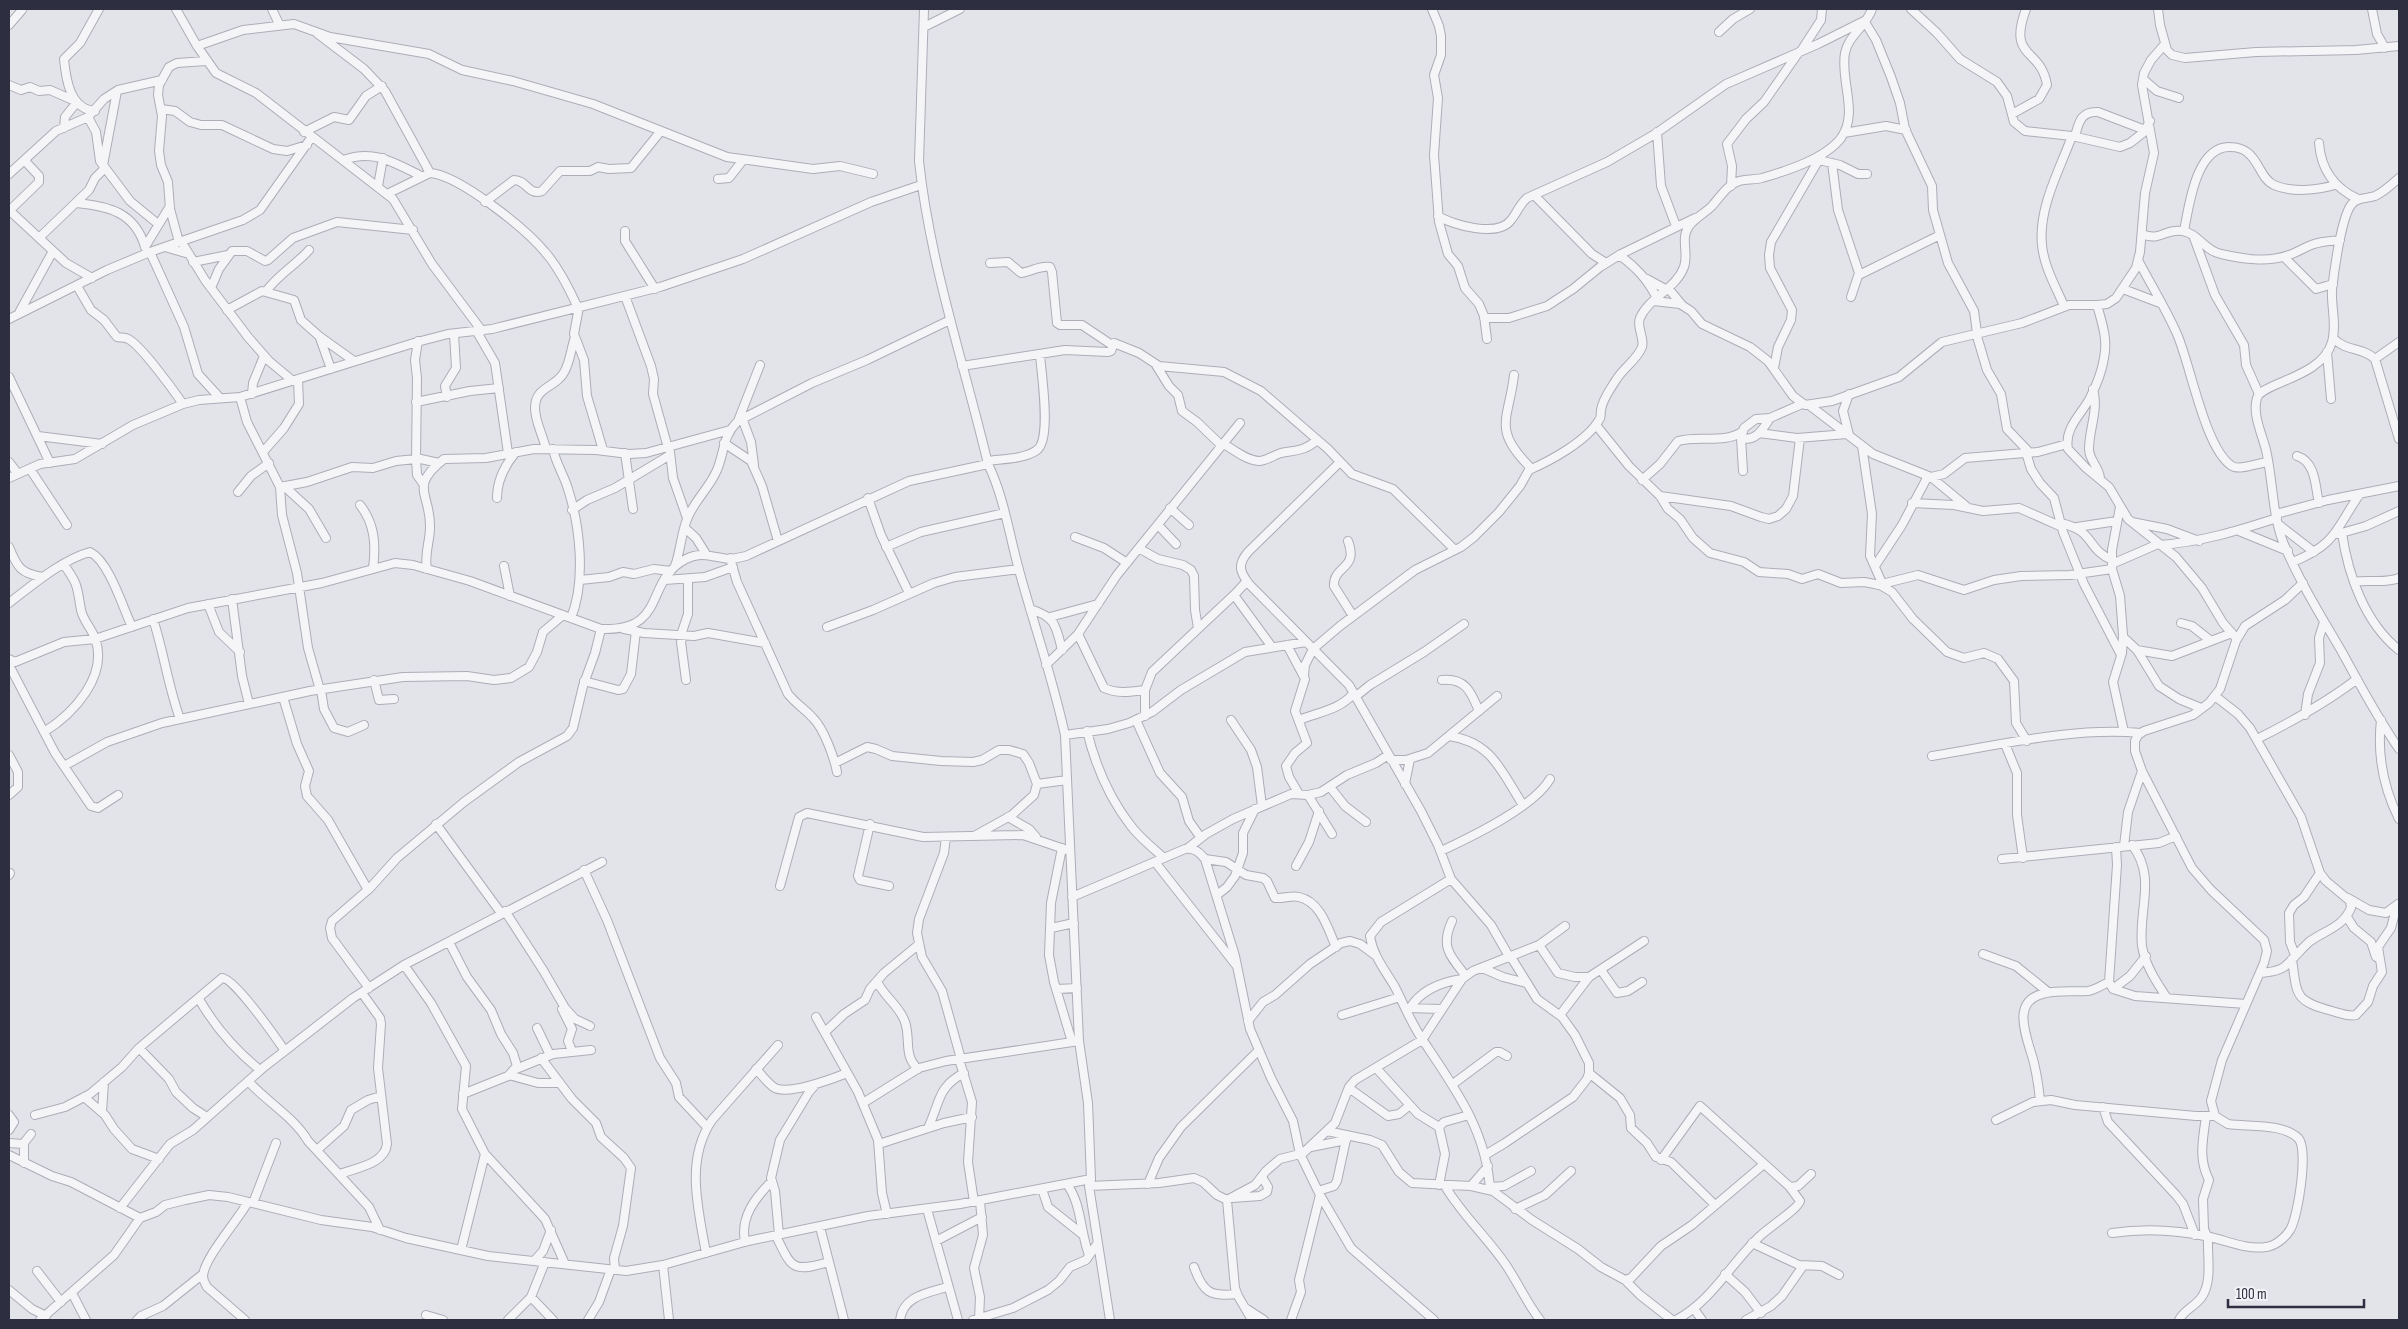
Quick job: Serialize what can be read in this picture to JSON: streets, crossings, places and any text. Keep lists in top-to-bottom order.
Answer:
{
  "scale_bar": "100 m"
}
